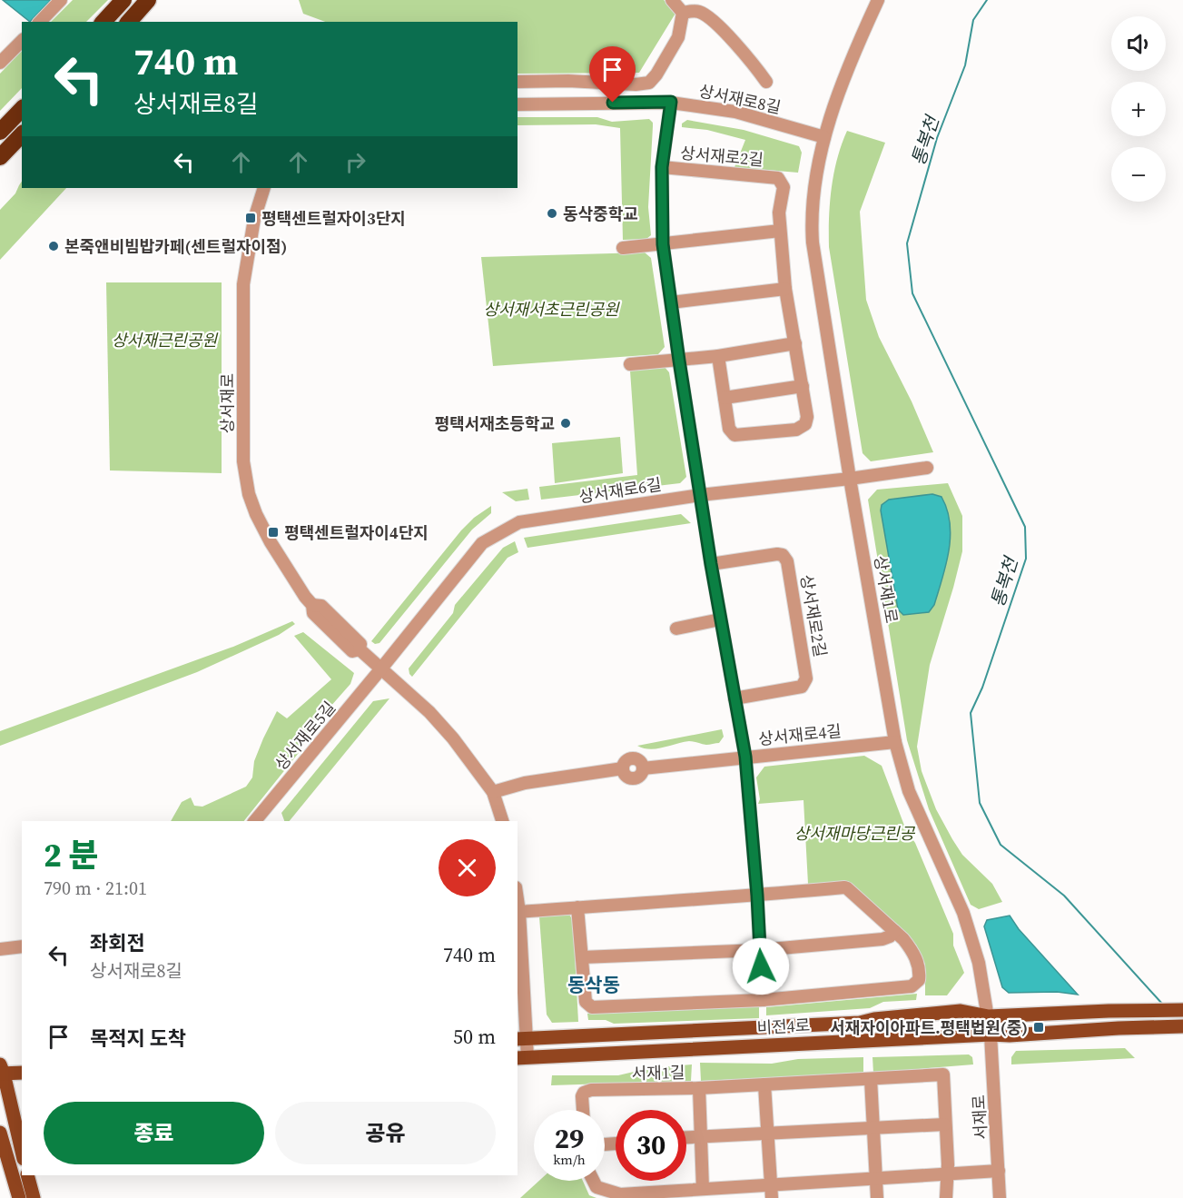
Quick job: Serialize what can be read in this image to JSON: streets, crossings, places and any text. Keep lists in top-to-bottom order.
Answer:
{
  "streets": {
    "main road": ["비전4로"],
    "street": [
      "상서재로8길",
      "상서재로2길",
      "상서재로",
      "상서재로6길",
      "상서재1로",
      "상서재로4길",
      "상서재로5길",
      "서재1길",
      "서재로"
    ]
  },
  "crossings": [
    ["상서재로8길", "상서재로2길"],
    ["상서재로8길", "상서재1로"],
    ["상서재로2길", "상서재로6길"],
    ["상서재로2길", "상서재로4길"],
    ["상서재로", "상서재로6길"],
    ["상서재로", "상서재로4길"],
    ["상서재로", "상서재로5길"],
    ["상서재로6길", "상서재1로"],
    ["상서재로6길", "상서재로5길"],
    ["상서재1로", "상서재로4길"],
    ["상서재1로", "비전4로"],
    ["상서재1로", "서재로"],
    ["비전4로", "서재로"]
  ],
  "districts": ["동삭동"],
  "water": ["통복천"],
  "parks": ["상서재서초근린공원", "상서재근린공원", "상서재마당근린공"],
  "places": {
    "other": ["동삭중학교", "본죽앤비빔밥카페(센트럴자이점)", "평택서재초등학교"],
    "transit": ["평택센트럴자이3단지", "평택센트럴자이4단지", "서재자이아파트.평택법원(중)"]
  },
  "page": {
    "map_buttons": ["+", "−"],
    "turn": ["740 m", "상서재로8길"],
    "heading": ["2 분", "790 m · 21:01"],
    "list": [
      {
        "name": "좌회전",
        "note": "상서재로8길",
        "value": "740 m"
      },
      {
        "name": "목적지 도착",
        "value": "50 m"
      }
    ],
    "buttons": ["종료", "공유"],
    "speed": "29 km/h",
    "limit": "30"
  }
}
